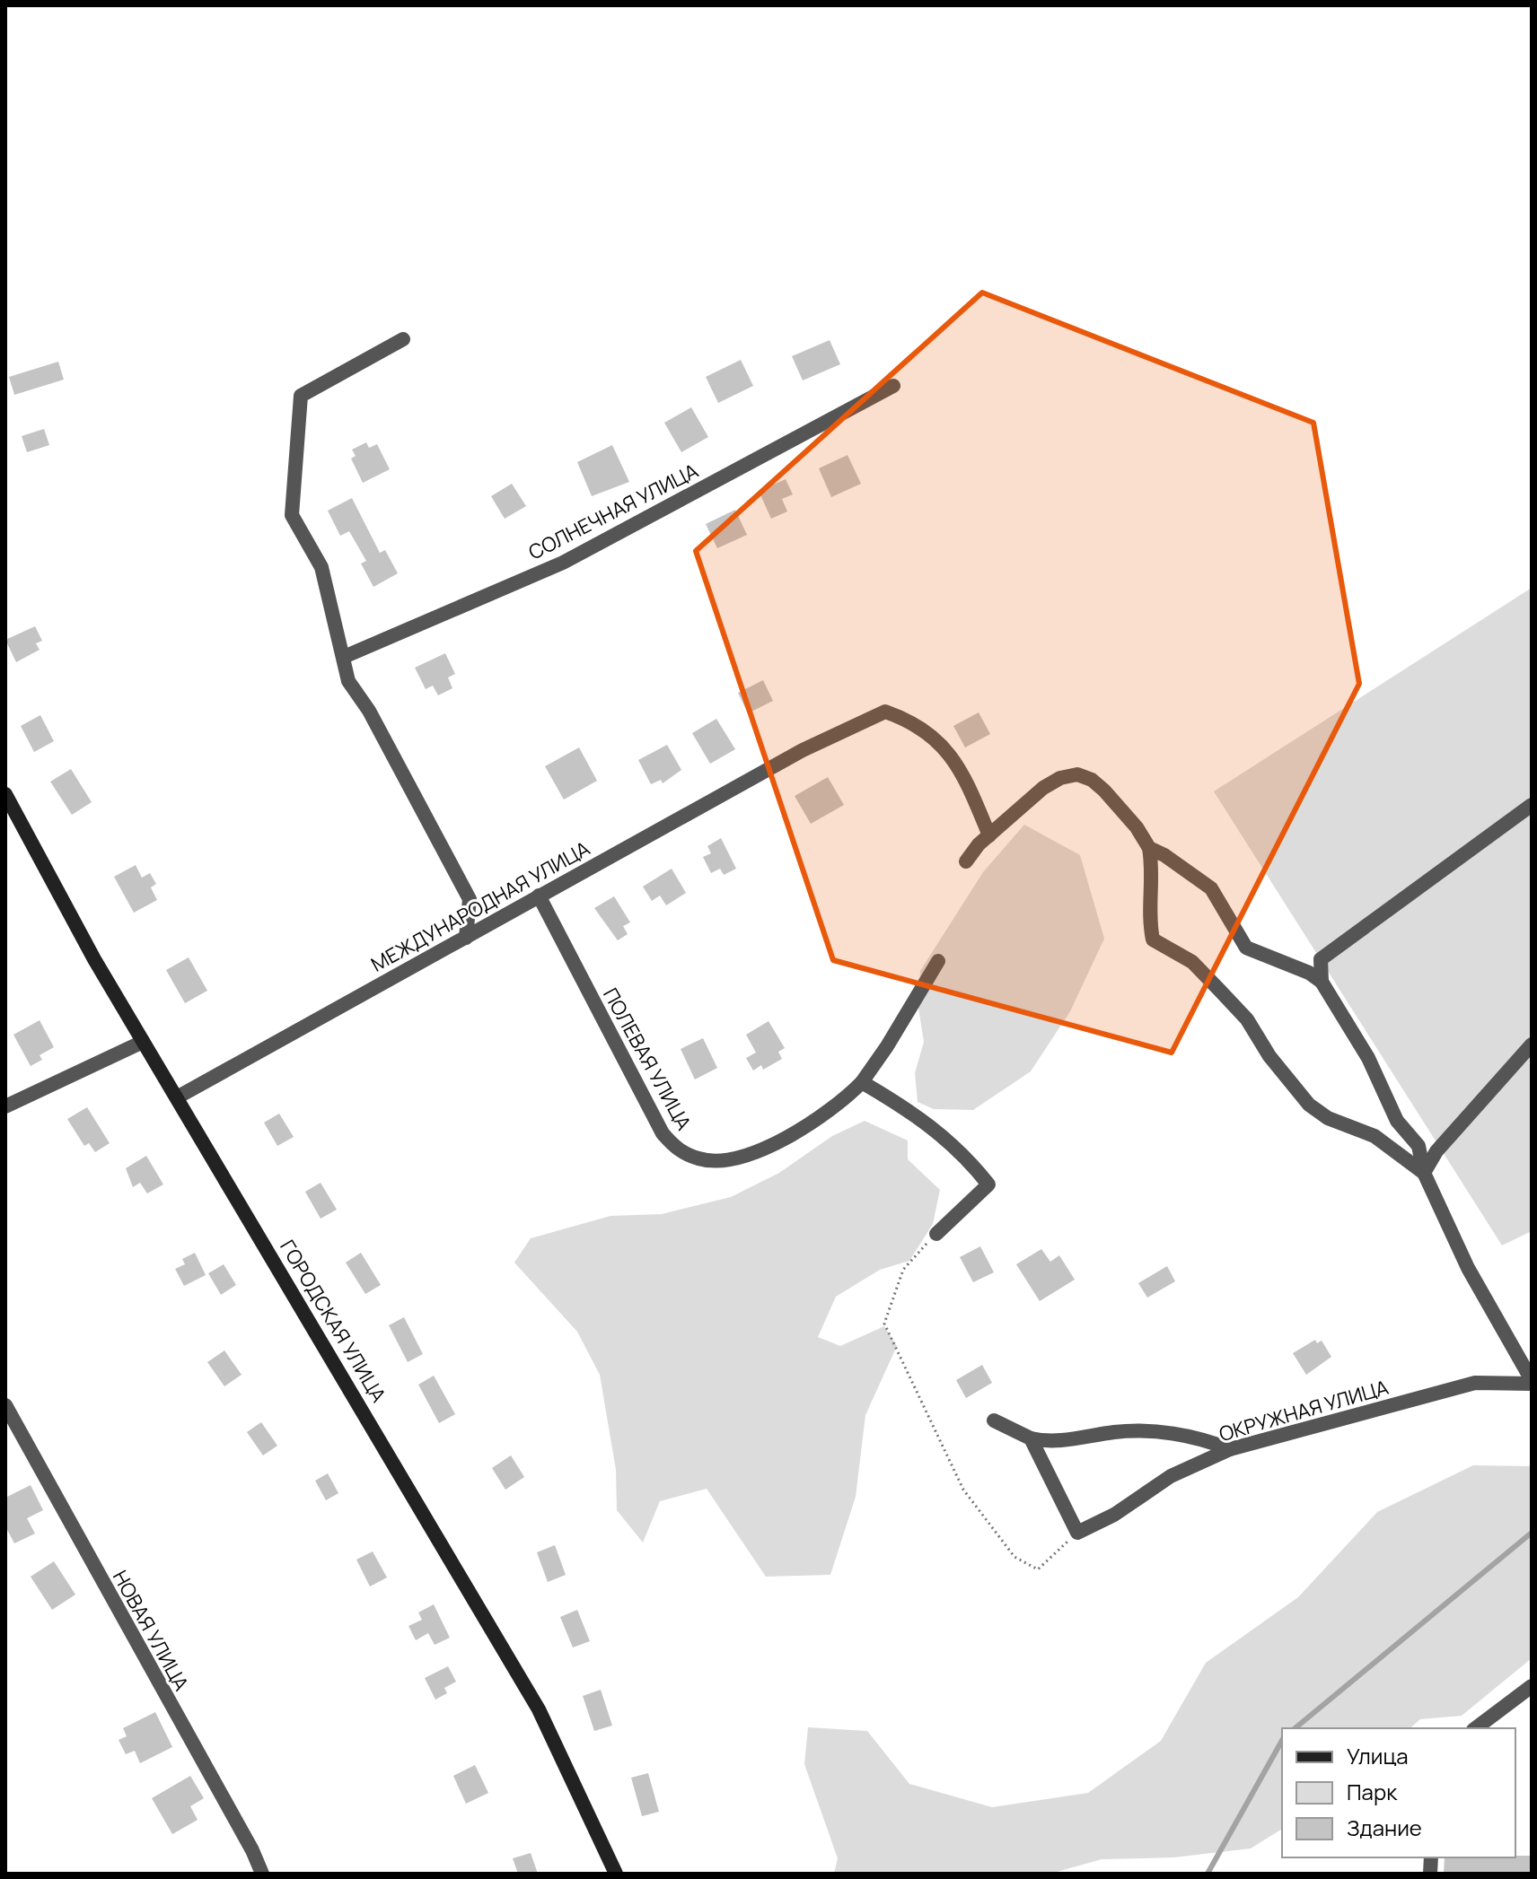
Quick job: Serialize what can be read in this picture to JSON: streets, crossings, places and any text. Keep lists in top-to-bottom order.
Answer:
{
  "streets": {
    "main road": ["ГОРОДСКАЯ УЛИЦА"],
    "street": [
      "СОЛНЕЧНАЯ УЛИЦА",
      "МЕЖДУНАРОДНАЯ УЛИЦА",
      "ПОЛЕВАЯ УЛИЦА",
      "ОКРУЖНАЯ УЛИЦА",
      "НОВАЯ УЛИЦА"
    ]
  },
  "crossings": [
    ["МЕЖДУНАРОДНАЯ УЛИЦА", "ПОЛЕВАЯ УЛИЦА"],
    ["МЕЖДУНАРОДНАЯ УЛИЦА", "ГОРОДСКАЯ УЛИЦА"]
  ],
  "legend": ["Улица", "Парк", "Здание"]
}
